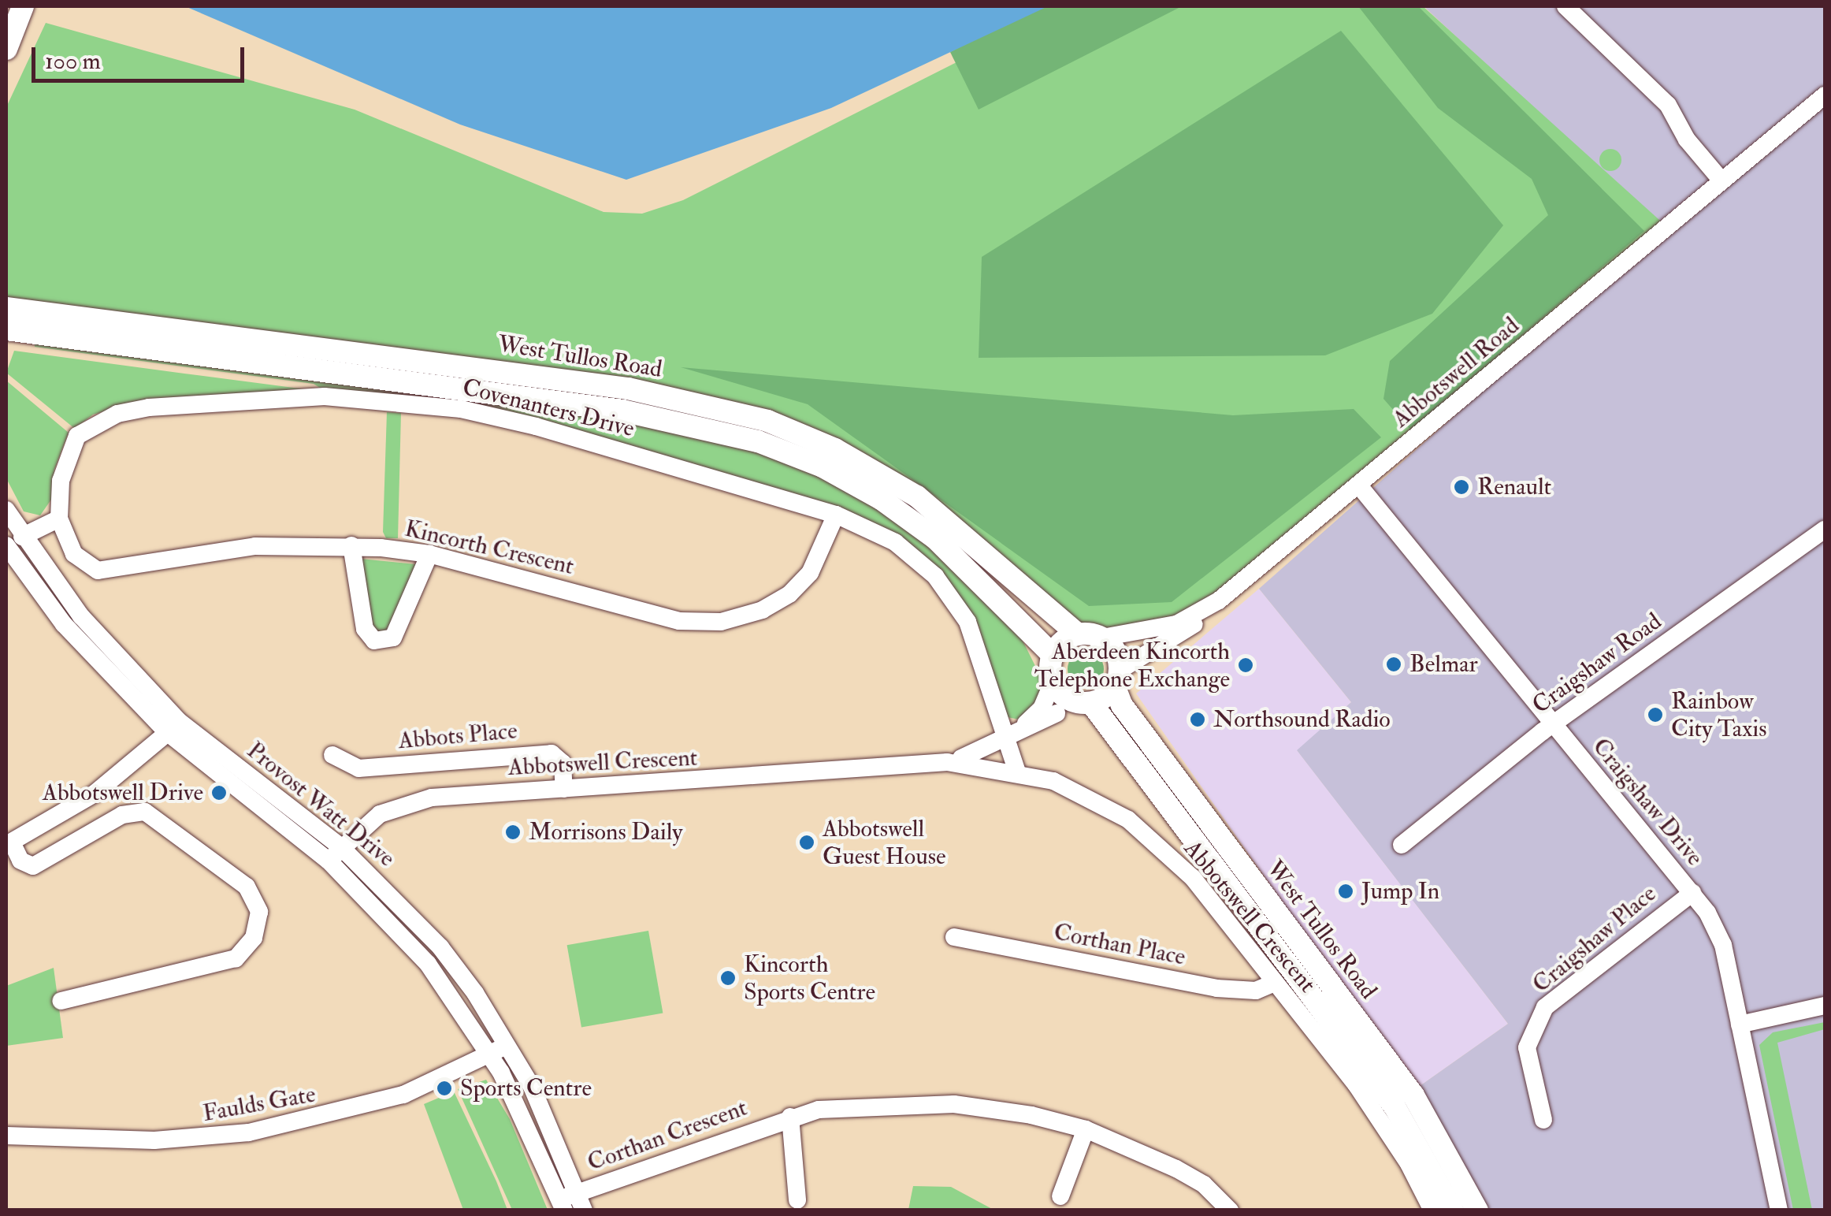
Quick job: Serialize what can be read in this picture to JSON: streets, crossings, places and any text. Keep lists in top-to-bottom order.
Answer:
{
  "streets": {
    "main road": ["West Tullos Road"],
    "street": [
      "Abbotswell Road",
      "Covenanters Drive",
      "Kincorth Crescent",
      "Craigshaw Road",
      "Abbots Place",
      "Abbotswell Crescent",
      "Craigshaw Drive",
      "Provost Watt Drive",
      "Craigshaw Place",
      "Corthan Place",
      "Faulds Gate",
      "Corthan Crescent"
    ]
  },
  "crossings": [
    ["West Tullos Road", "Abbotswell Crescent"],
    ["Abbotswell Road", "Craigshaw Drive"],
    ["Covenanters Drive", "Kincorth Crescent"],
    ["Covenanters Drive", "Abbotswell Crescent"],
    ["Craigshaw Road", "Craigshaw Drive"],
    ["Abbots Place", "Abbotswell Crescent"],
    ["Abbotswell Crescent", "Provost Watt Drive"],
    ["Abbotswell Crescent", "Corthan Place"],
    ["Craigshaw Drive", "Craigshaw Place"],
    ["Provost Watt Drive", "Faulds Gate"],
    ["Provost Watt Drive", "Corthan Crescent"]
  ],
  "places": [
    "Renault",
    "Belmar",
    "Aberdeen Kincorth Telephone Exchange",
    "Rainbow City Taxis",
    "Northsound Radio",
    "Abbotswell Drive",
    "Morrisons Daily",
    "Abbotswell Guest House",
    "Jump In",
    "Kincorth Sports Centre",
    "Sports Centre"
  ],
  "scale_bar": "100 m"
}
